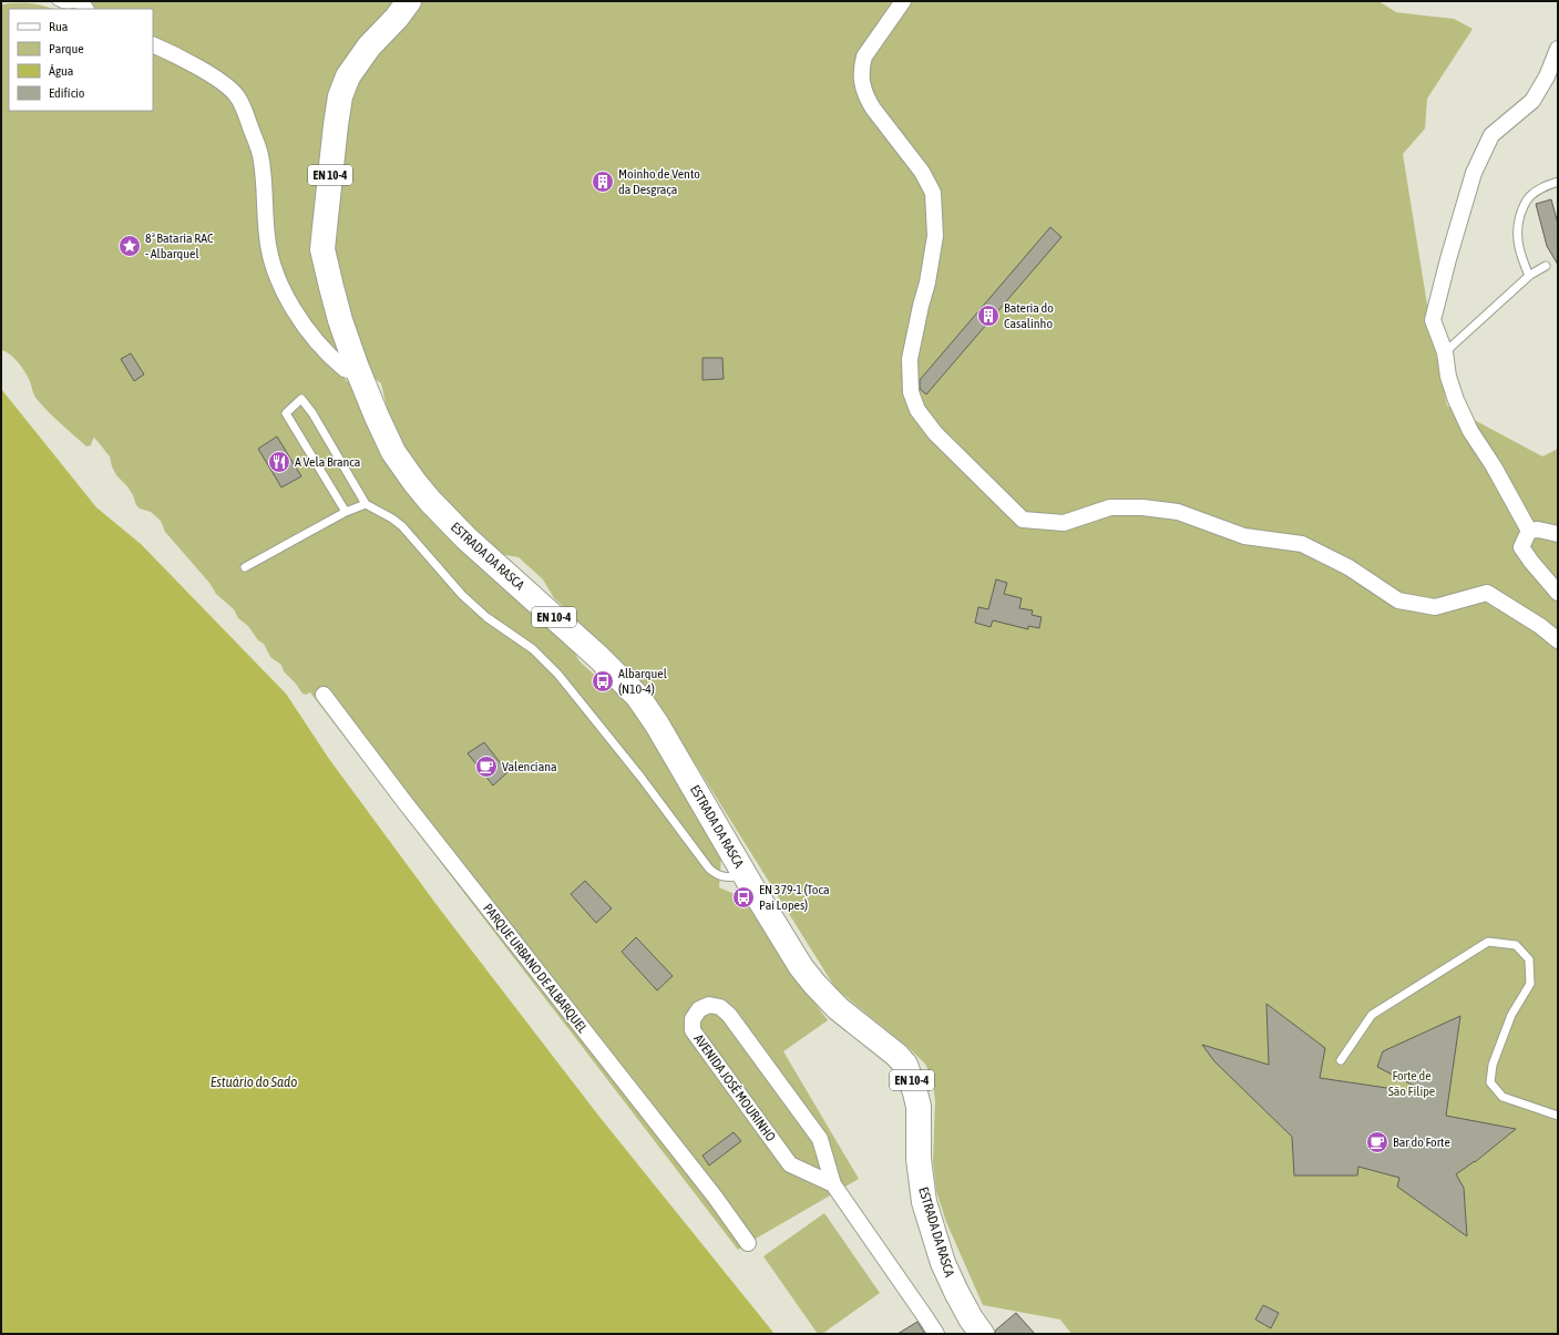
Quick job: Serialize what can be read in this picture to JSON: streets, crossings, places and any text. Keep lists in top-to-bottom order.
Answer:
{
  "streets": {
    "main road": ["EN 10-4", "ESTRADA DA RASCA"],
    "street": ["PARQUE URBANO DE ALBARQUEL", "AVENIDA JOSÉ MOURINHO"]
  },
  "crossings": [
    ["EN 10-4", "ESTRADA DA RASCA"]
  ],
  "water": ["Estuário do Sado"],
  "parks": ["Forte de São Filipe"],
  "places": {
    "building": ["Moinho de Vento da Desgraça", "Bateria do Casalinho"],
    "place": ["8ª Bataria RAC - Albarquel"],
    "restaurant": ["A Vela Branca"],
    "bus stop": ["Albarquel (N10-4)", "EN 379-1 (Toca Pai Lopes)"],
    "cafe": ["Valenciana", "Bar do Forte"]
  },
  "legend": [
    "Rua",
    "Parque",
    "Água",
    "Edifício"
  ]
}
